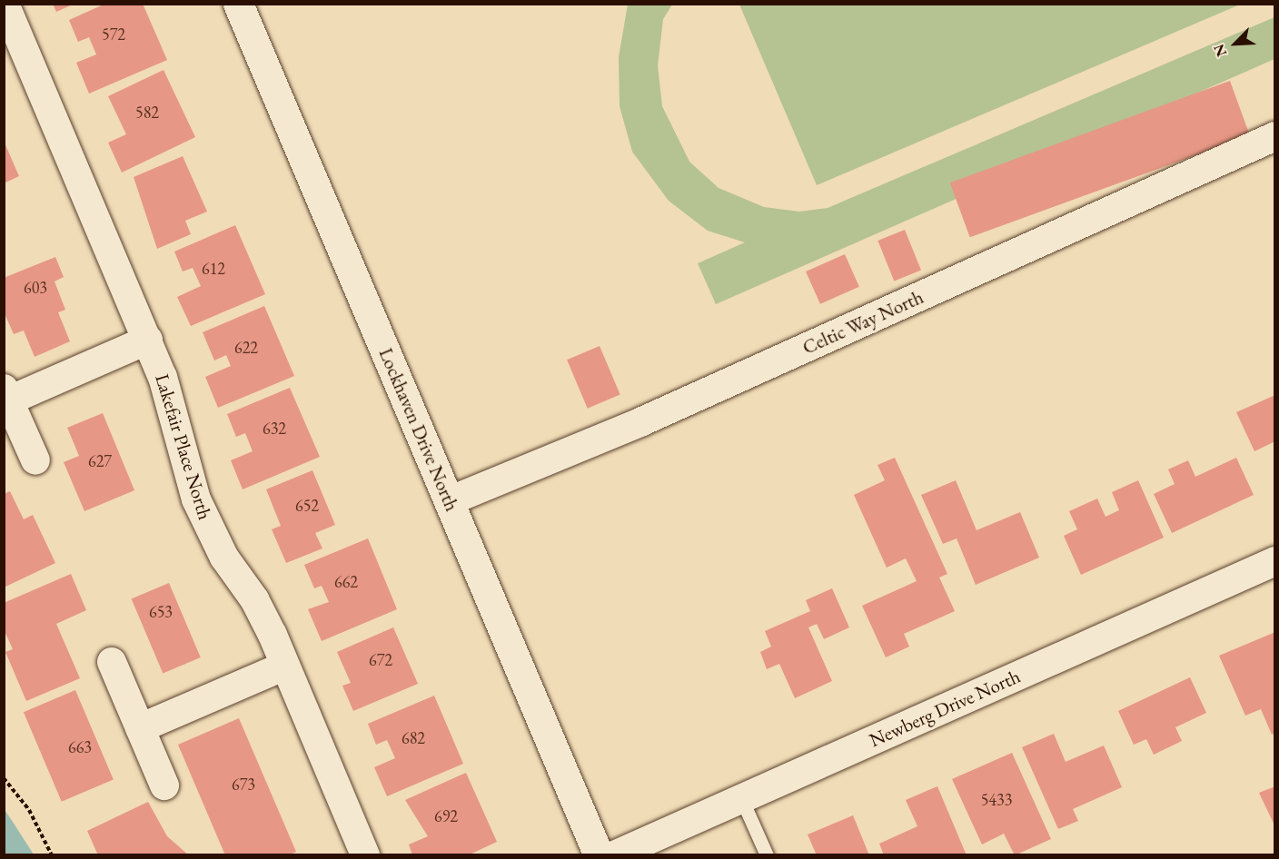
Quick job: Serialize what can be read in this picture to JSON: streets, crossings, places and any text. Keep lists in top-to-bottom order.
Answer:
{
  "streets": {
    "street": [
      "Celtic Way North",
      "Lockhaven Drive North",
      "Lakefair Place North",
      "Newberg Drive North"
    ]
  },
  "crossings": [
    ["Celtic Way North", "Lockhaven Drive North"]
  ],
  "house_numbers": [
    "572",
    "582",
    "612",
    "603",
    "622",
    "632",
    "627",
    "652",
    "662",
    "653",
    "672",
    "682",
    "663",
    "673",
    "5433",
    "692"
  ],
  "north": "bottom left"
}
